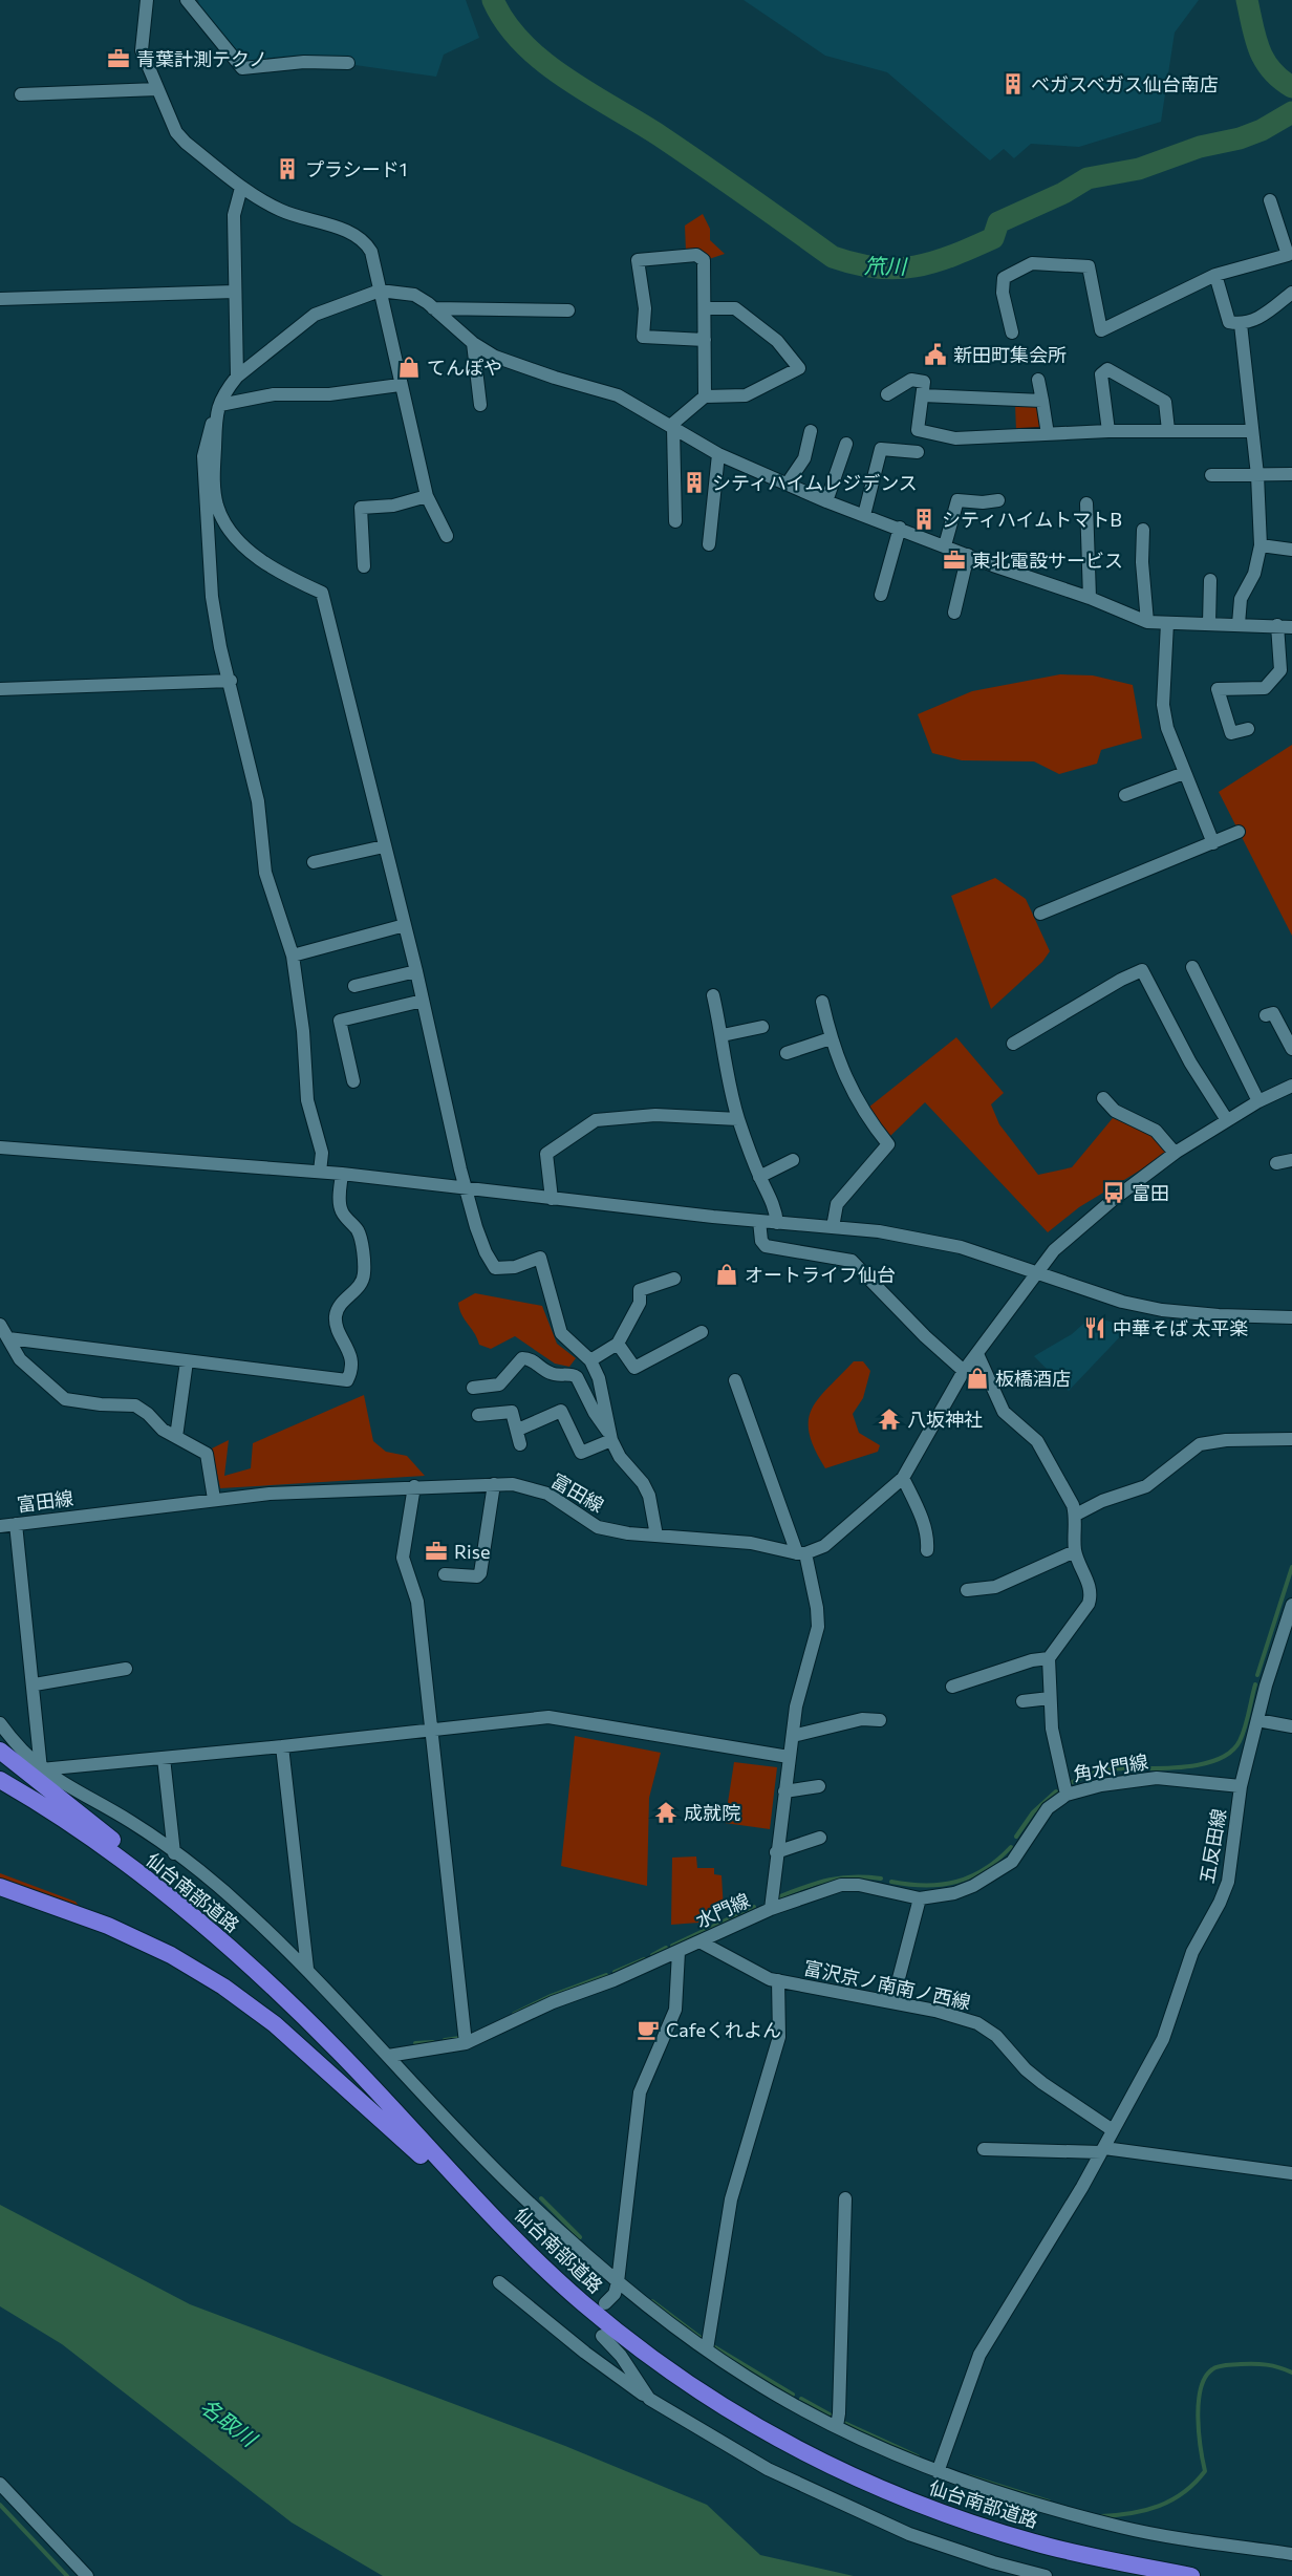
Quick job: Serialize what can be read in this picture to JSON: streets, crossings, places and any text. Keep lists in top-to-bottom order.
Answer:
{
  "streets": {
    "highway": ["仙台南部道路"],
    "street": [
      "富田線",
      "角水門線",
      "五反田線",
      "水門線",
      "富沢京ノ南南ノ西線"
    ]
  },
  "crossings": [
    ["富田線", "水門線"],
    ["角水門線", "五反田線"],
    ["角水門線", "水門線"],
    ["五反田線", "富沢京ノ南南ノ西線"],
    ["水門線", "富沢京ノ南南ノ西線"]
  ],
  "water": ["笊川", "名取川"],
  "places": {
    "office": ["青葉計測テクノ", "東北電設サービス", "Rise"],
    "building": [
      "ベガスベガス仙台南店",
      "プラシード1",
      "シティハイムレジデンス",
      "シティハイムトマトB"
    ],
    "public building": ["新田町集会所"],
    "shop": ["てんぽや", "オートライフ仙台", "板橋酒店"],
    "bus stop": ["富田"],
    "restaurant": ["中華そば 太平楽"],
    "temple": ["八坂神社", "成就院"],
    "cafe": ["Cafeくれよん"]
  }
}
